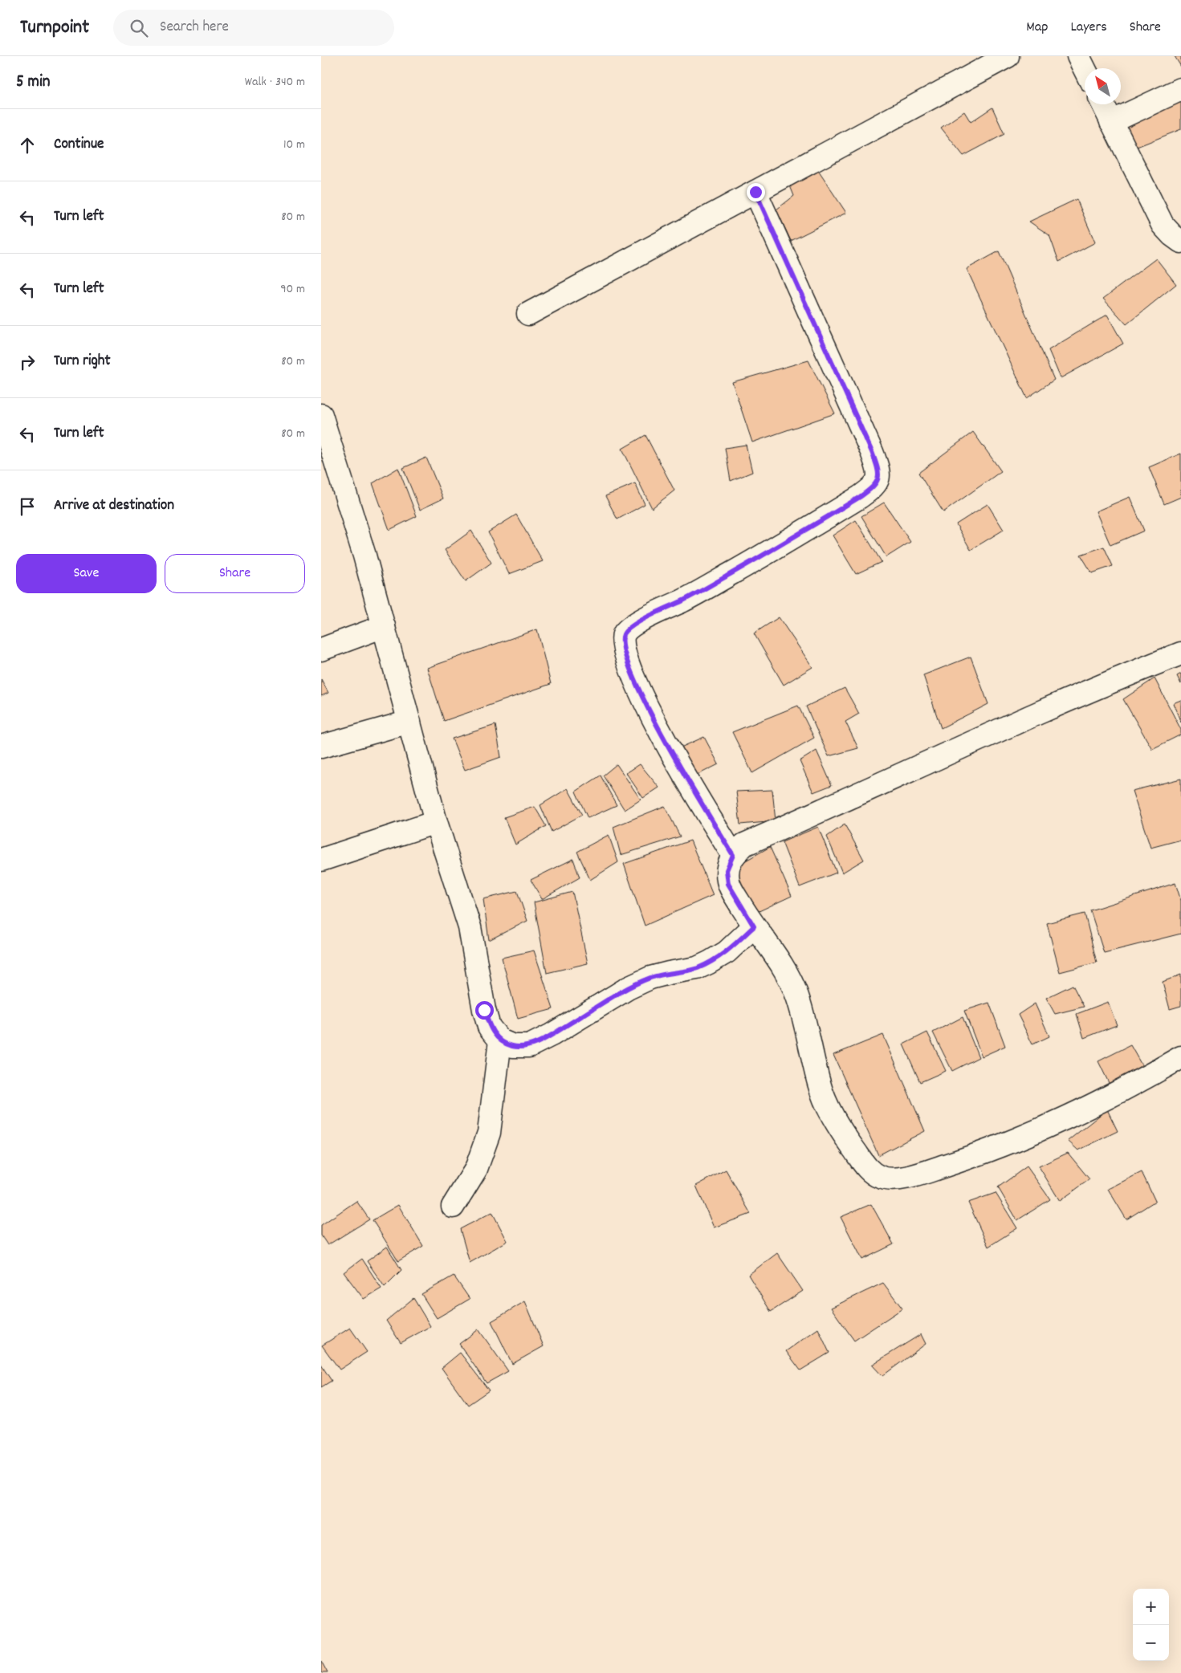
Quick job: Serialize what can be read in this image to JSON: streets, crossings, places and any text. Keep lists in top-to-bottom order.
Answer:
{
  "north": "top left",
  "page": {
    "header": "Turnpoint",
    "search": "Search here",
    "nav": ["Map", "Layers", "Share"],
    "heading": ["5 min", "Walk · 340 m"],
    "list": [
      ["Continue", "10 m"],
      ["Turn left", "80 m"],
      ["Turn left", "90 m"],
      ["Turn right", "80 m"],
      ["Turn left", "80 m"],
      "Arrive at destination"
    ],
    "buttons": ["Save", "Share"],
    "map_buttons": ["+", "−"]
  }
}
